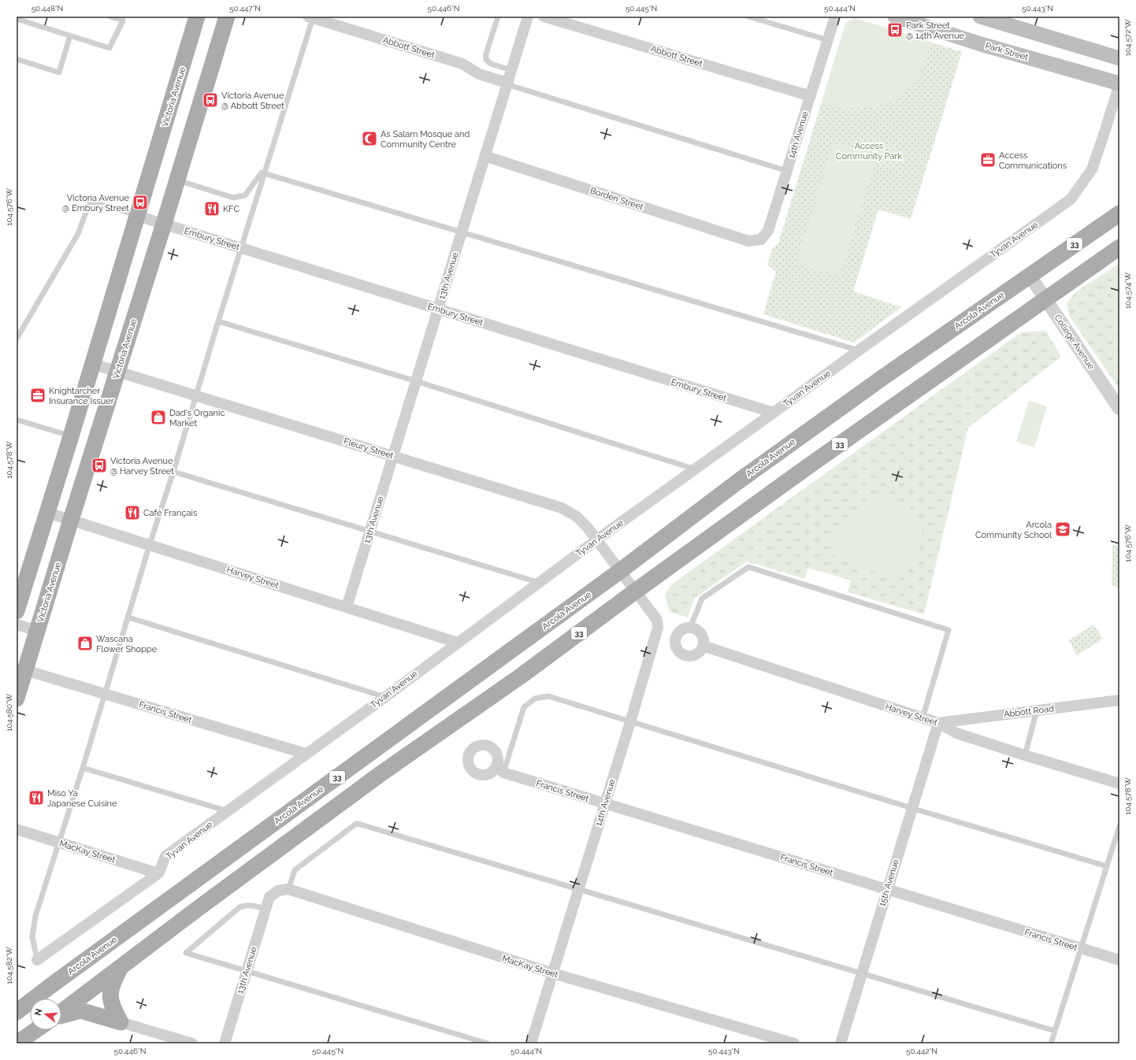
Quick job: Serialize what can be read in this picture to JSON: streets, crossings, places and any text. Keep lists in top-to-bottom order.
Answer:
{
  "streets": {
    "main road": [
      "Park Street",
      "Victoria Avenue",
      "33",
      "Arcola Avenue"
    ],
    "street": [
      "Abbott Street",
      "14th Avenue",
      "Borden Street",
      "Embury Street",
      "Tyvan Avenue",
      "13th Avenue",
      "College Avenue",
      "Fleury Street",
      "Harvey Street",
      "Abbott Road",
      "Francis Street",
      "MacKay Street",
      "15th Avenue"
    ]
  },
  "crossings": [
    ["Abbott Street", "14th Avenue"],
    ["Abbott Street", "13th Avenue"],
    ["Park Street", "Tyvan Avenue"],
    ["Victoria Avenue", "Embury Street"],
    ["Victoria Avenue", "Fleury Street"],
    ["Victoria Avenue", "Harvey Street"],
    ["Victoria Avenue", "Francis Street"],
    ["14th Avenue", "Borden Street"],
    ["14th Avenue", "33"],
    ["14th Avenue", "Arcola Avenue"],
    ["14th Avenue", "Fleury Street"],
    ["14th Avenue", "Francis Street"],
    ["14th Avenue", "MacKay Street"],
    ["Borden Street", "13th Avenue"],
    ["Embury Street", "Tyvan Avenue"],
    ["Embury Street", "13th Avenue"],
    ["Tyvan Avenue", "Fleury Street"],
    ["Tyvan Avenue", "Harvey Street"],
    ["Tyvan Avenue", "Francis Street"],
    ["Tyvan Avenue", "MacKay Street"],
    ["33", "College Avenue"],
    ["13th Avenue", "Fleury Street"],
    ["13th Avenue", "Harvey Street"],
    ["13th Avenue", "MacKay Street"],
    ["Arcola Avenue", "College Avenue"],
    ["Arcola Avenue", "Fleury Street"],
    ["Harvey Street", "Abbott Road"],
    ["Harvey Street", "15th Avenue"],
    ["Abbott Road", "15th Avenue"],
    ["Francis Street", "15th Avenue"]
  ],
  "parks": ["Access Community Park"],
  "places": {
    "bus stop": [
      "Park Street @ 14th Avenue",
      "Victoria Avenue @ Abbott Street",
      "Victoria Avenue @ Embury Street",
      "Victoria Avenue @ Harvey Street"
    ],
    "mosque": ["As Salam Mosque and Community Centre"],
    "office": ["Access Communications", "Knightarcher Insurance Issuer"],
    "restaurant": ["KFC", "Café Français", "Miso Ya Japanese Cuisine"],
    "shop": ["Dad's Organic Market", "Wascana Flower Shoppe"],
    "school or university": ["Arcola Community School"]
  },
  "north": "left",
  "coordinates": [
    "50.448°N",
    "50.447°N",
    "50.446°N",
    "50.445°N",
    "50.444°N",
    "50.443°N",
    "104.572°W",
    "104.576°W",
    "104.574°W",
    "104.578°W",
    "104.580°W",
    "104.582°W",
    "50.442°N"
  ]
}
